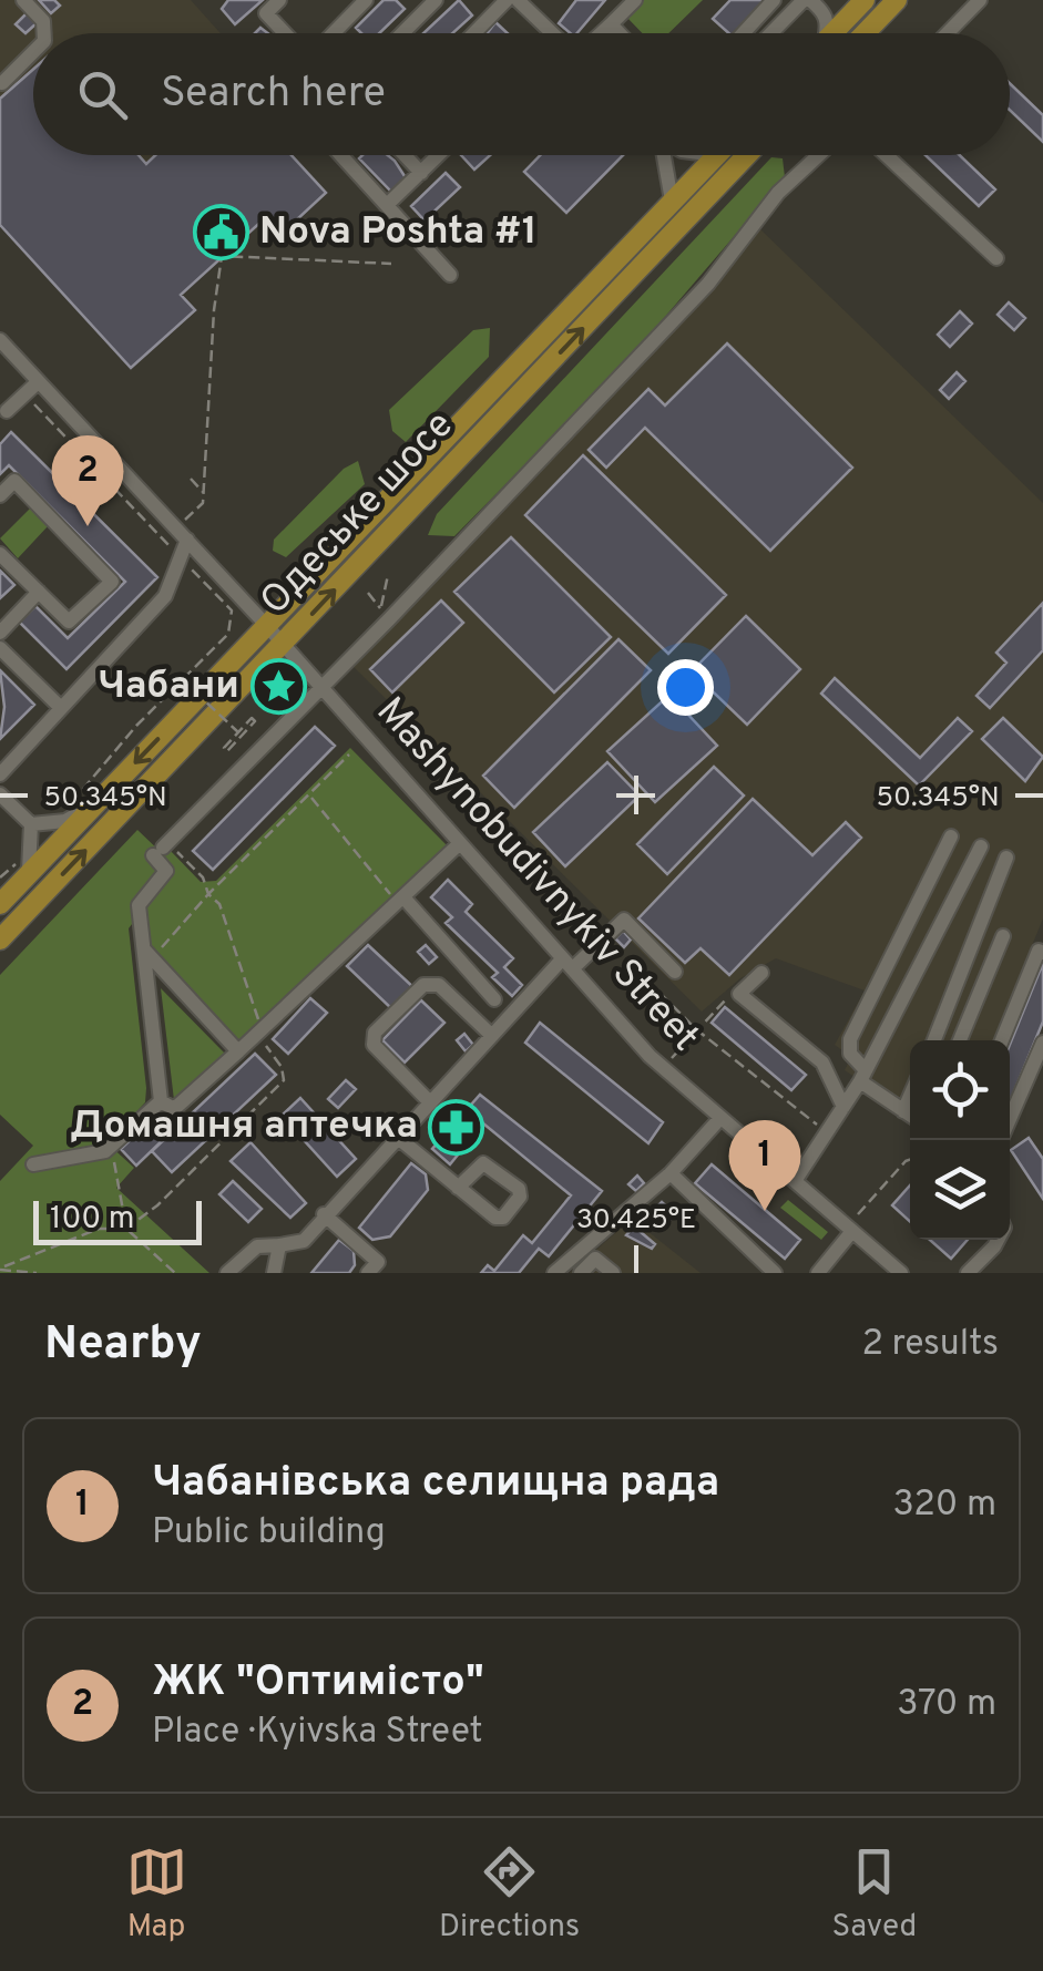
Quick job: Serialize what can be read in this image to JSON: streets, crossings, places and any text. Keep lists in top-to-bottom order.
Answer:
{
  "streets": {
    "highway": ["Одеське шосе"],
    "street": ["Mashynobudivnykiv Street"]
  },
  "crossings": [
    ["Одеське шосе", "Mashynobudivnykiv Street"]
  ],
  "places": {
    "public building": ["Nova Poshta #1"],
    "place": ["Чабани"],
    "pharmacy": ["Домашня аптечка"]
  },
  "scale_bar": "100 m",
  "page": {
    "search": "Search here",
    "pins": ["2", "1"],
    "scale": "100 m",
    "heading": ["Nearby", "2 results"],
    "list": [
      {
        "mark": "1",
        "name": "Чабанівська селищна рада",
        "note": "Public building",
        "value": "320 m"
      },
      {
        "mark": "2",
        "name": "ЖК \"Оптимісто\"",
        "note": "Place · Kyivska Street",
        "value": "370 m"
      }
    ],
    "nav": ["Map", "Directions", "Saved"]
  },
  "coordinates": ["50.345°N", "30.425°E"]
}
